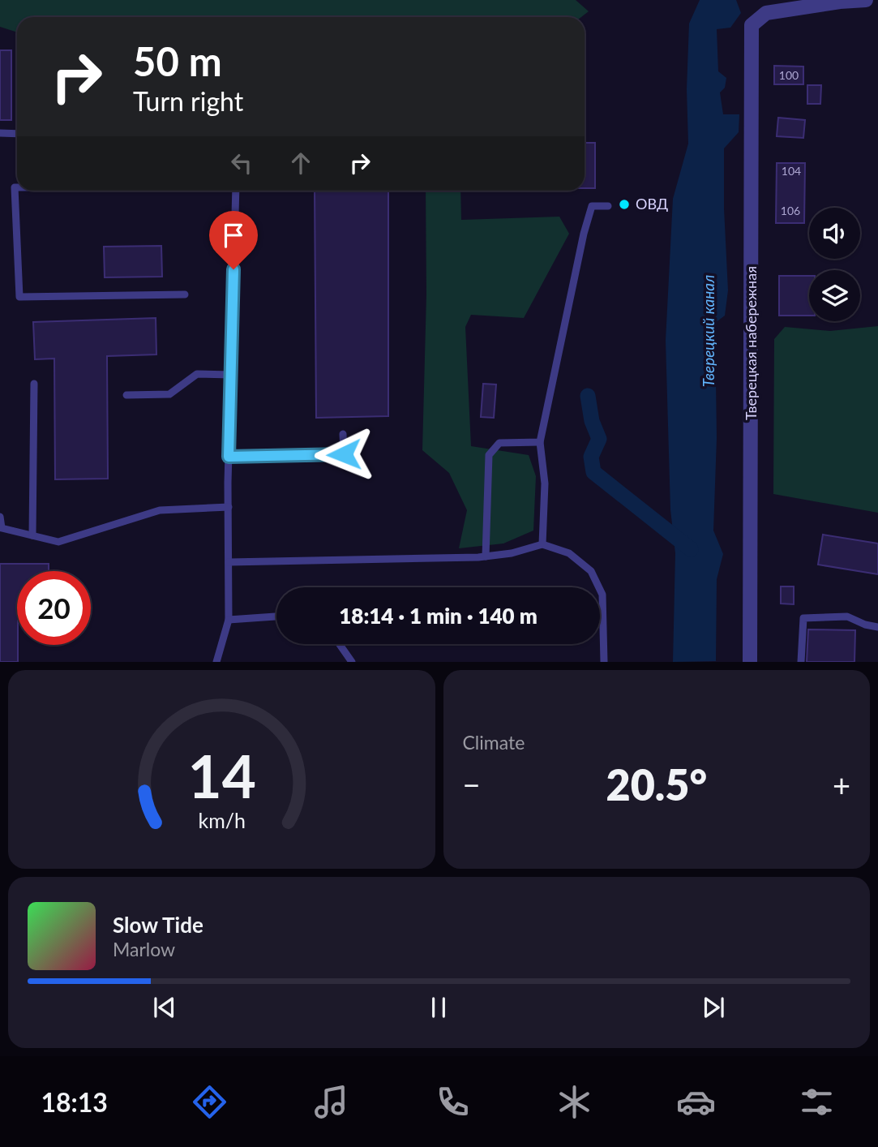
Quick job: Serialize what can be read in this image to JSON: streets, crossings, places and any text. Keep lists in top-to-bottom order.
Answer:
{
  "streets": {
    "street": ["Тверецкая набережная"]
  },
  "water": ["Тверецкий канал"],
  "places": ["ОВД"],
  "house_numbers": ["100", "104", "106"],
  "page": {
    "turn": ["50 m", "Turn right"],
    "limit": "20",
    "trip": "18:14 · 1 min · 140 m",
    "tile": "Climate",
    "heat": ["−", "20.5°", "+"],
    "song": ["Slow Tide", "Marlow"],
    "tabs": "18:13",
    "gauge": ["14", "km/h"]
  }
}
